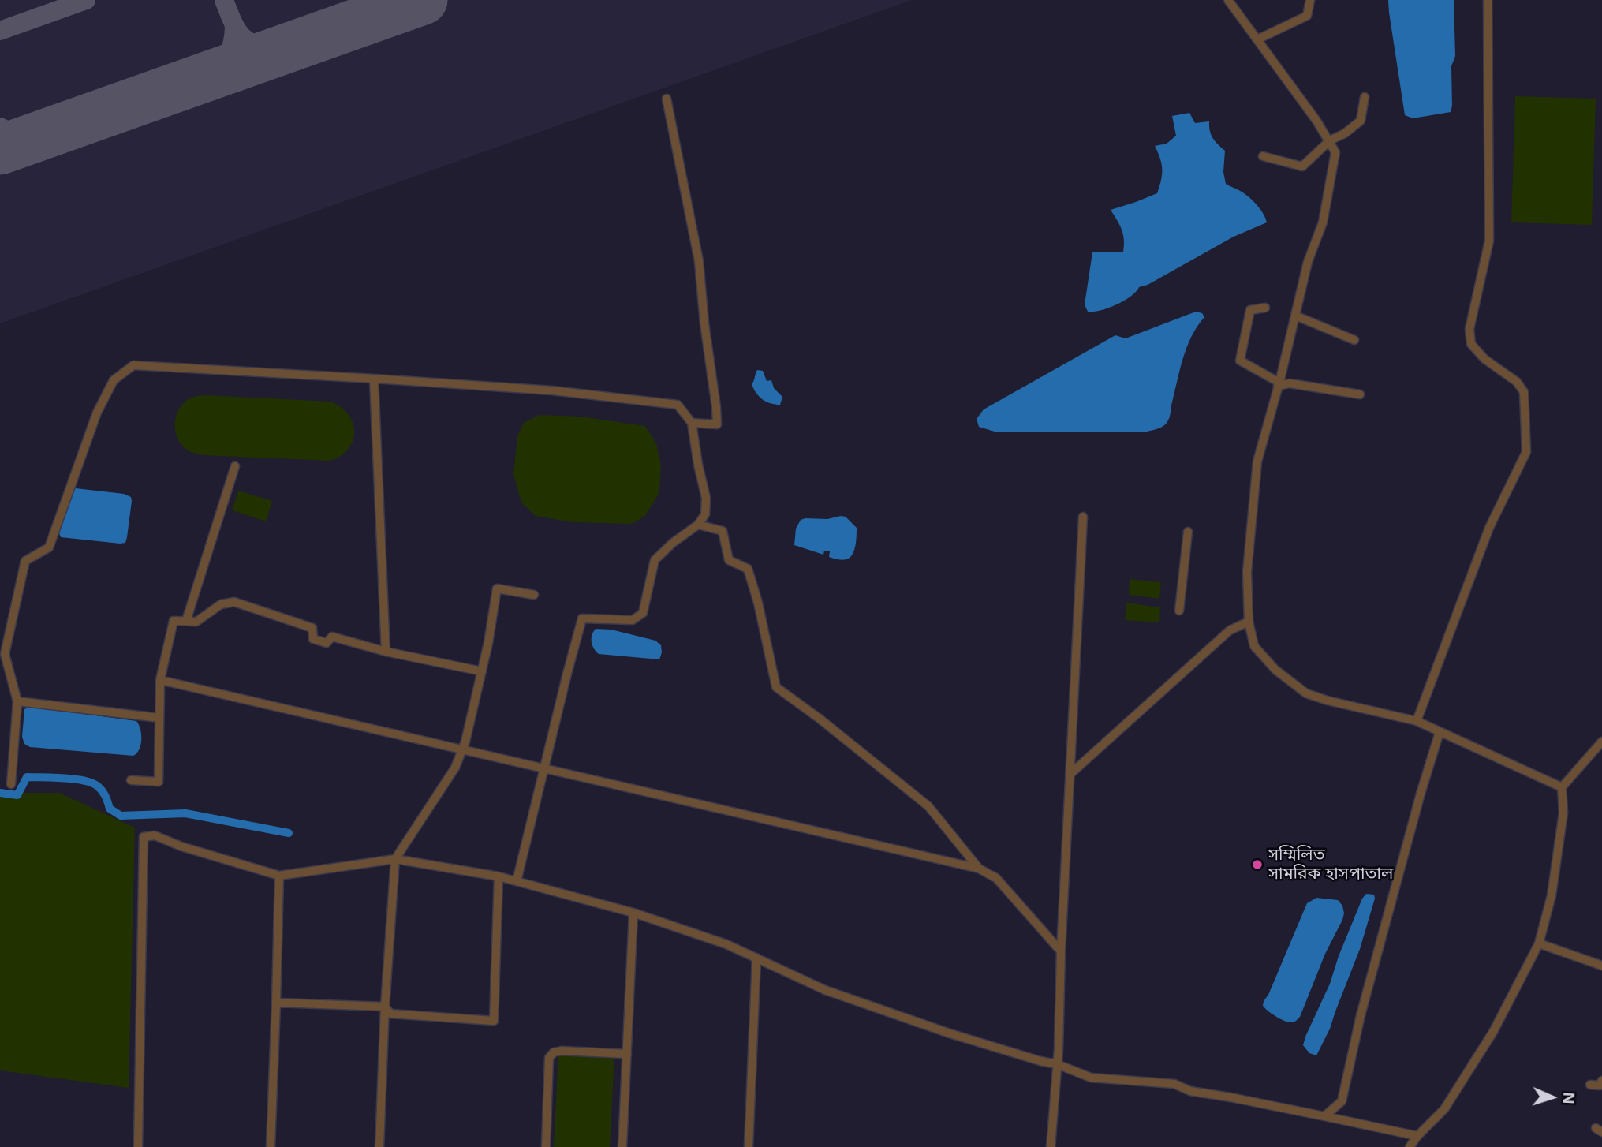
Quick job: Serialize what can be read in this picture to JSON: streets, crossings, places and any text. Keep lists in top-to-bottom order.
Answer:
{
  "places": ["সম্মিলিত সামরিক হাসপাতাল"],
  "north": "right"
}
